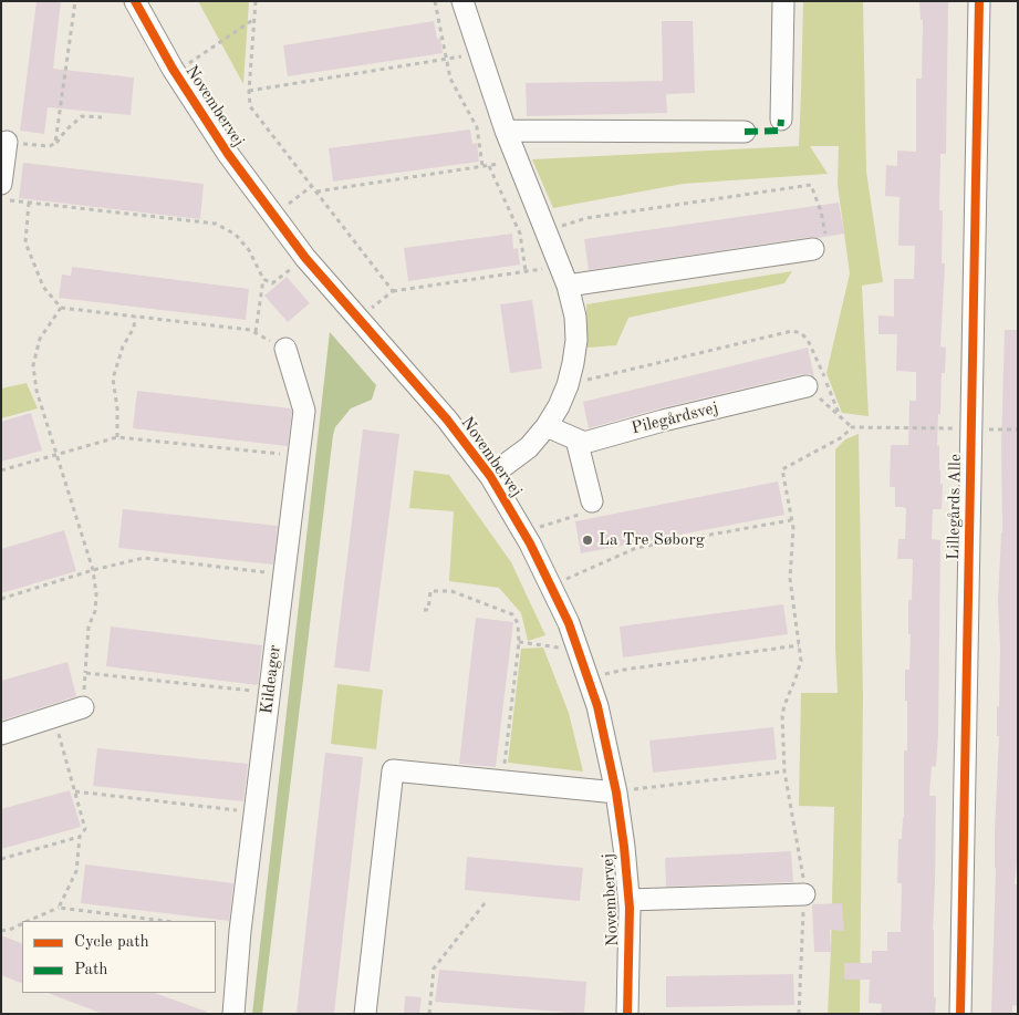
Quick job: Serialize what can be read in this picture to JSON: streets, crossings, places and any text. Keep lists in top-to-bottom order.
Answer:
{
  "streets": {
    "street": [
      "Novembervej",
      "Pilegårdsvej",
      "Lillegårds Alle",
      "Kildeager"
    ]
  },
  "places": ["La Tre Søborg"],
  "legend": ["Cycle path", "Path"]
}
